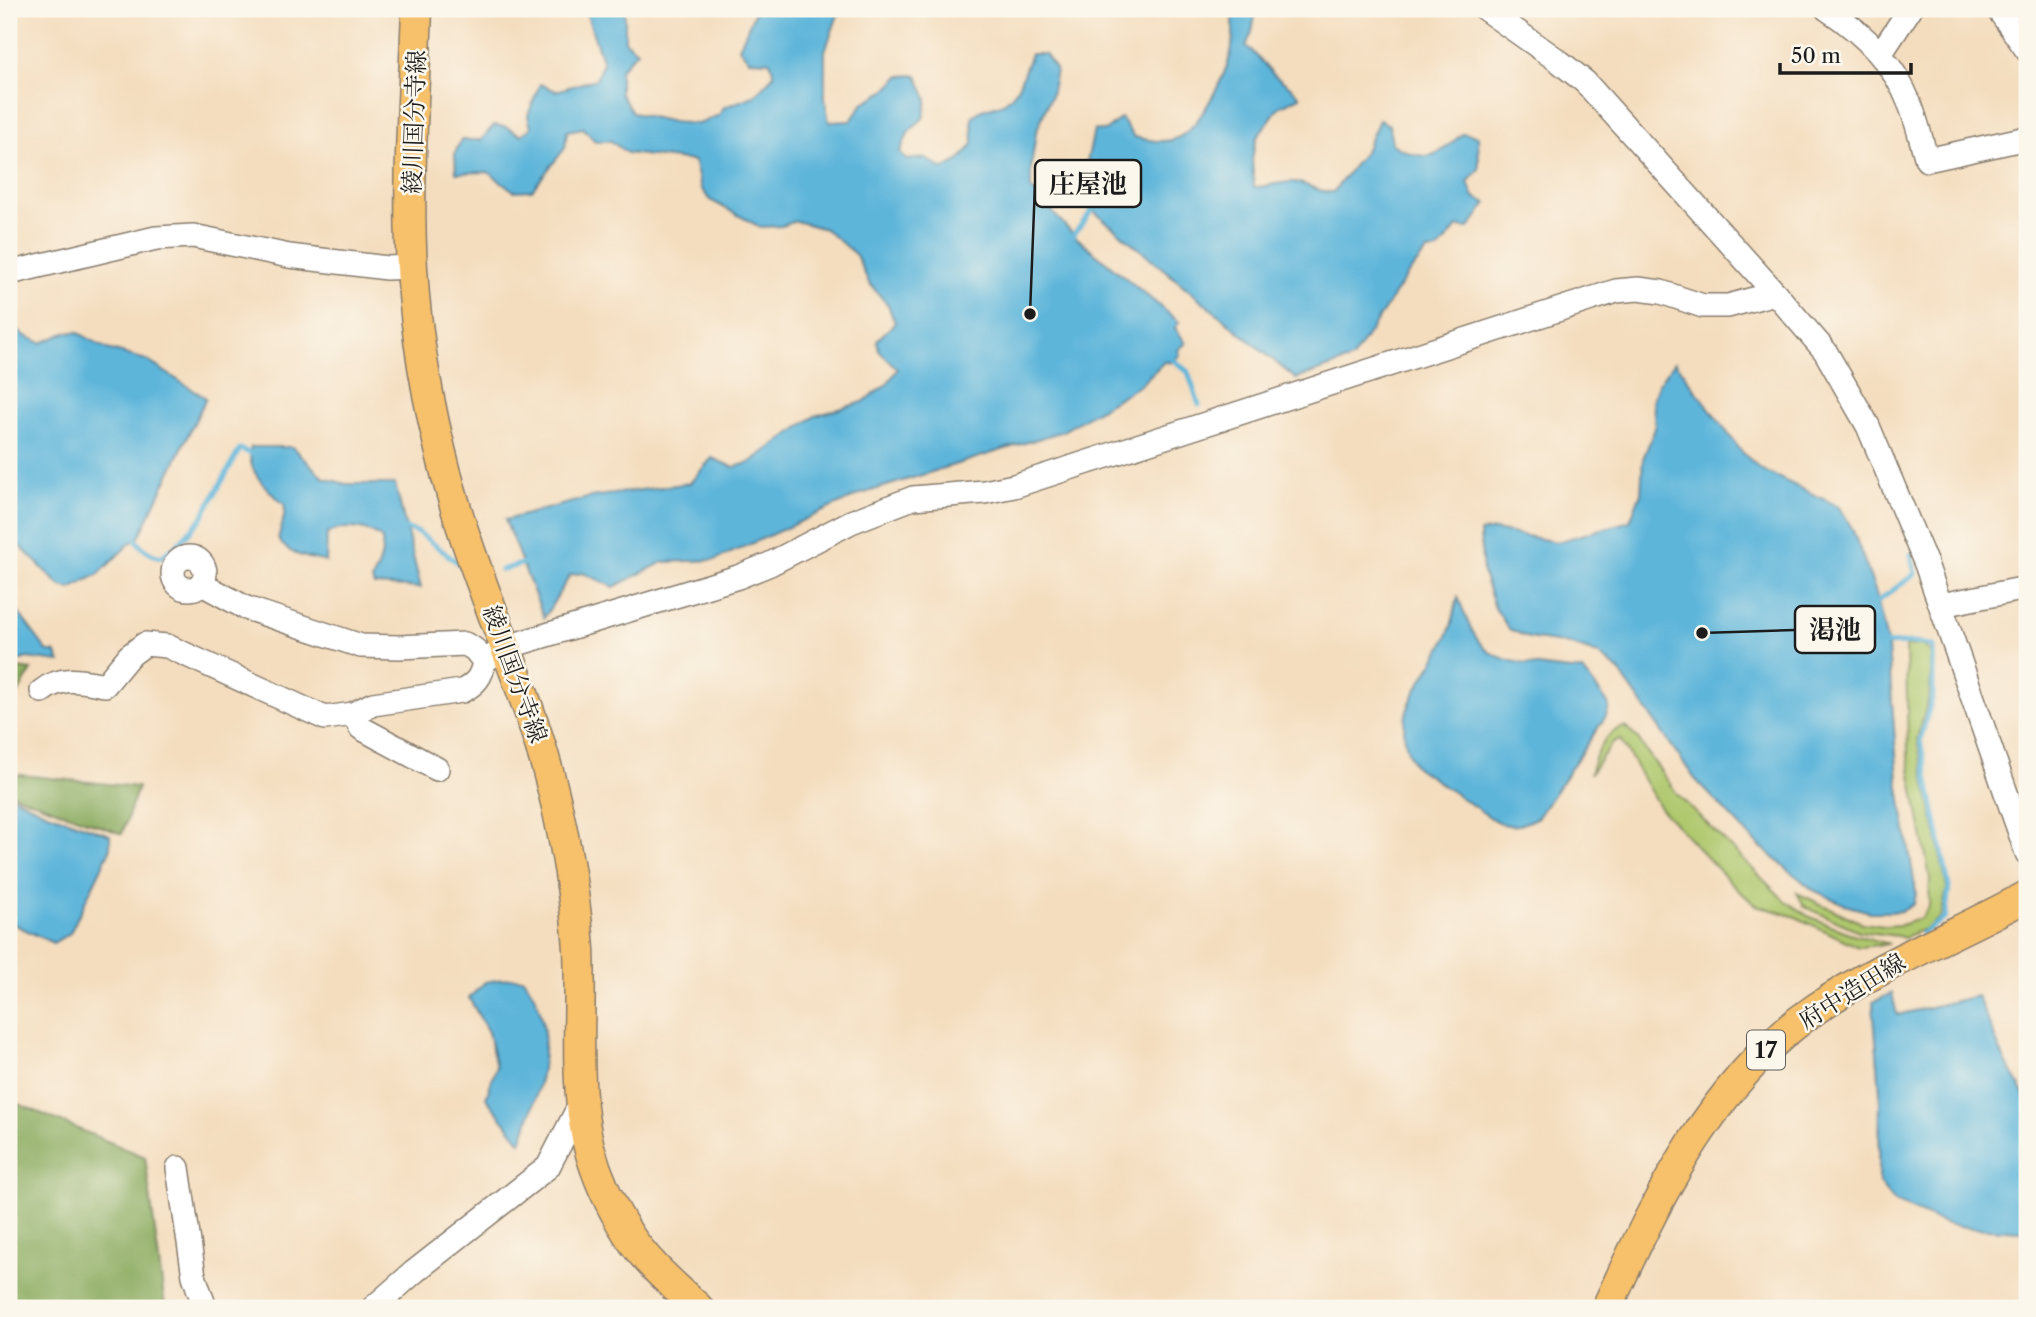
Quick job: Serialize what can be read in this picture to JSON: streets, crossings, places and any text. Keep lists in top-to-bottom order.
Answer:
{
  "streets": {
    "main road": ["綾川国分寺線", "府中造田線", "17"]
  },
  "places": ["庄屋池", "渇池"],
  "scale_bar": "50 m"
}
